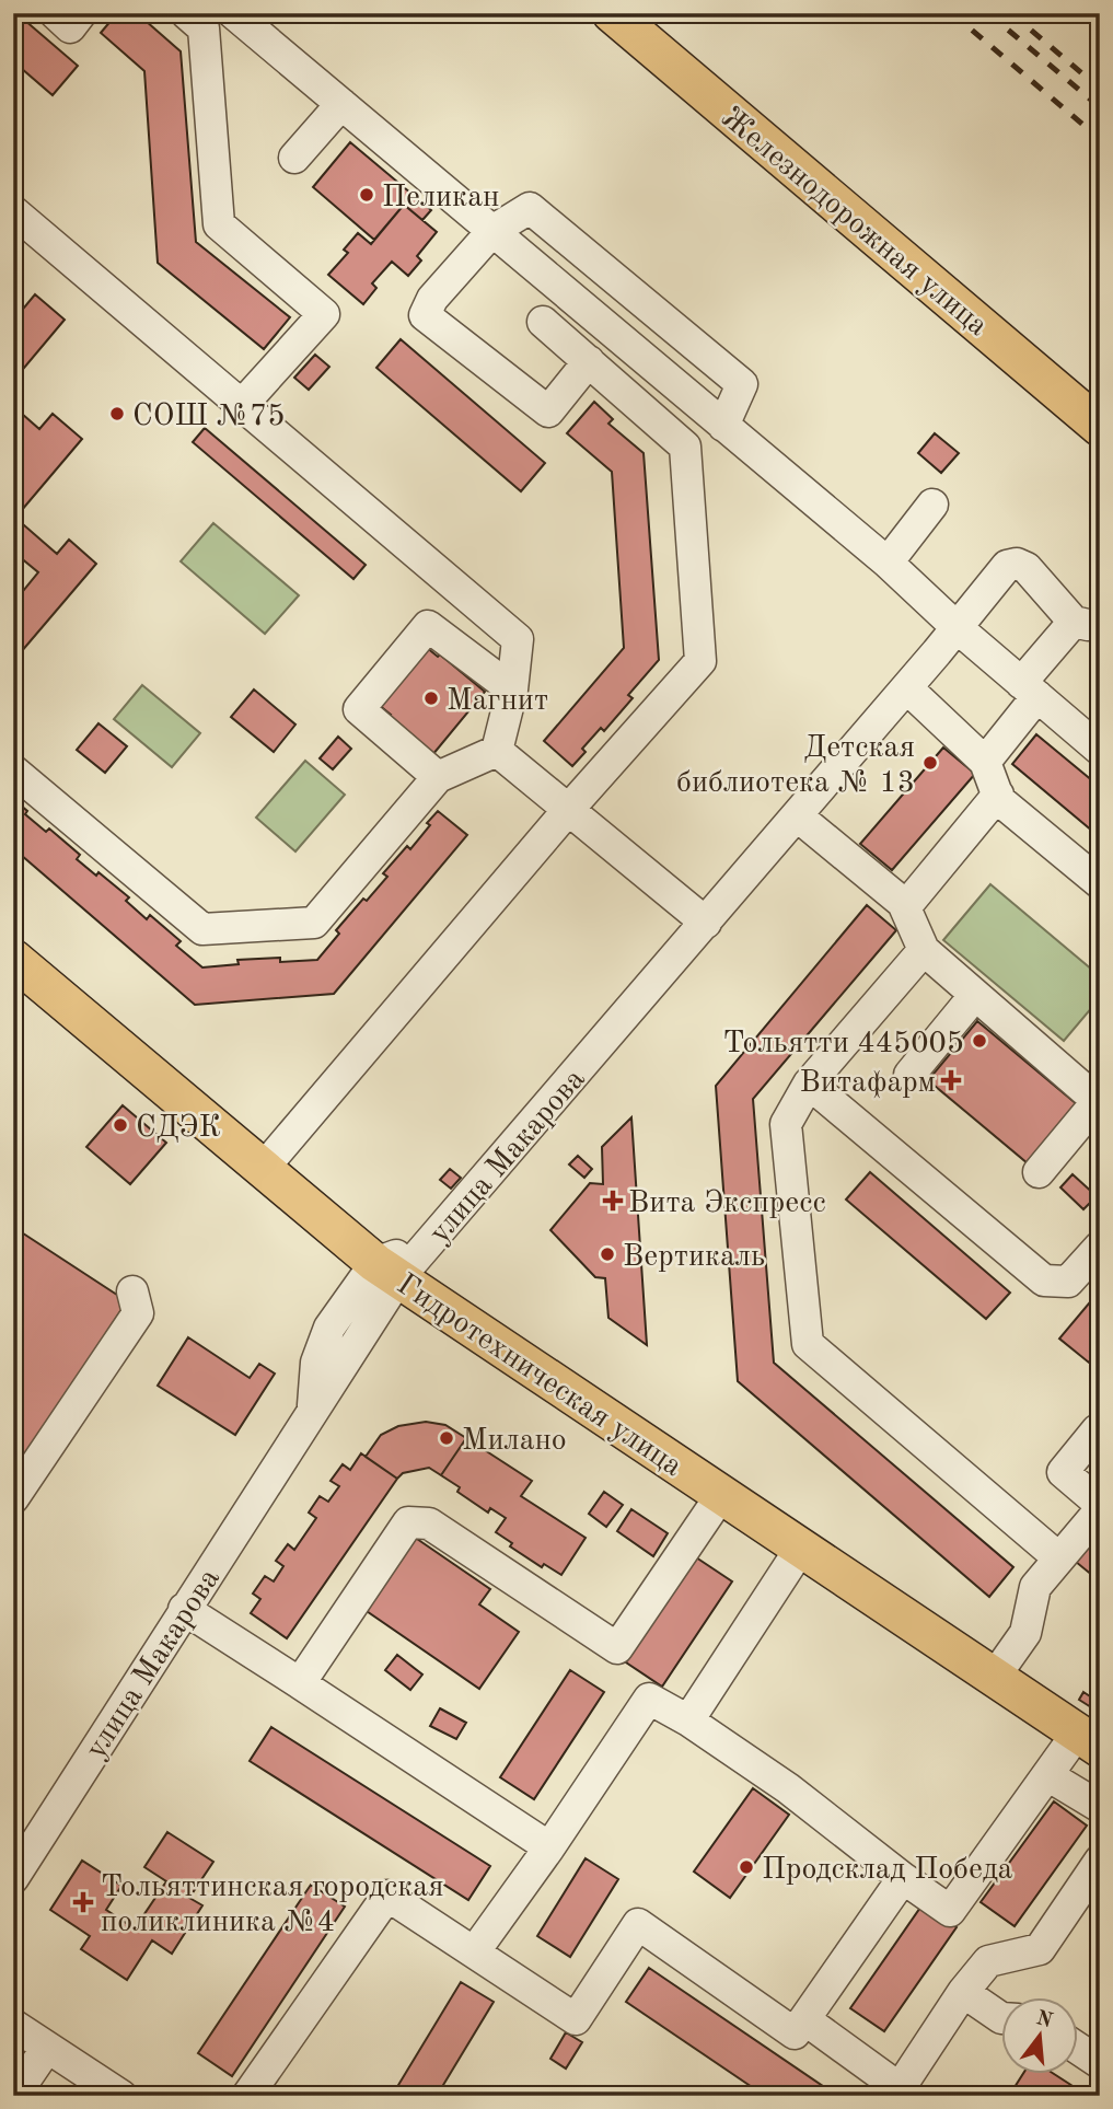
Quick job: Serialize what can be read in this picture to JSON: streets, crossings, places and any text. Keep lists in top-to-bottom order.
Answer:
{
  "streets": {
    "main road": ["Железнодорожная улица", "Гидротехническая улица"],
    "street": ["улица Макарова"]
  },
  "crossings": [
    ["улица Макарова", "Гидротехническая улица"]
  ],
  "places": {
    "other": [
      "Пеликан",
      "СОШ №75",
      "Магнит",
      "Детская библиотека № 13",
      "Тольятти 445005",
      "СДЭК",
      "Вертикаль",
      "Милано",
      "Продсклад Победа"
    ],
    "health": ["Витафарм", "Вита Экспресс", "Тольяттинская городская поликлиника №4"]
  },
  "north": "top"
}
